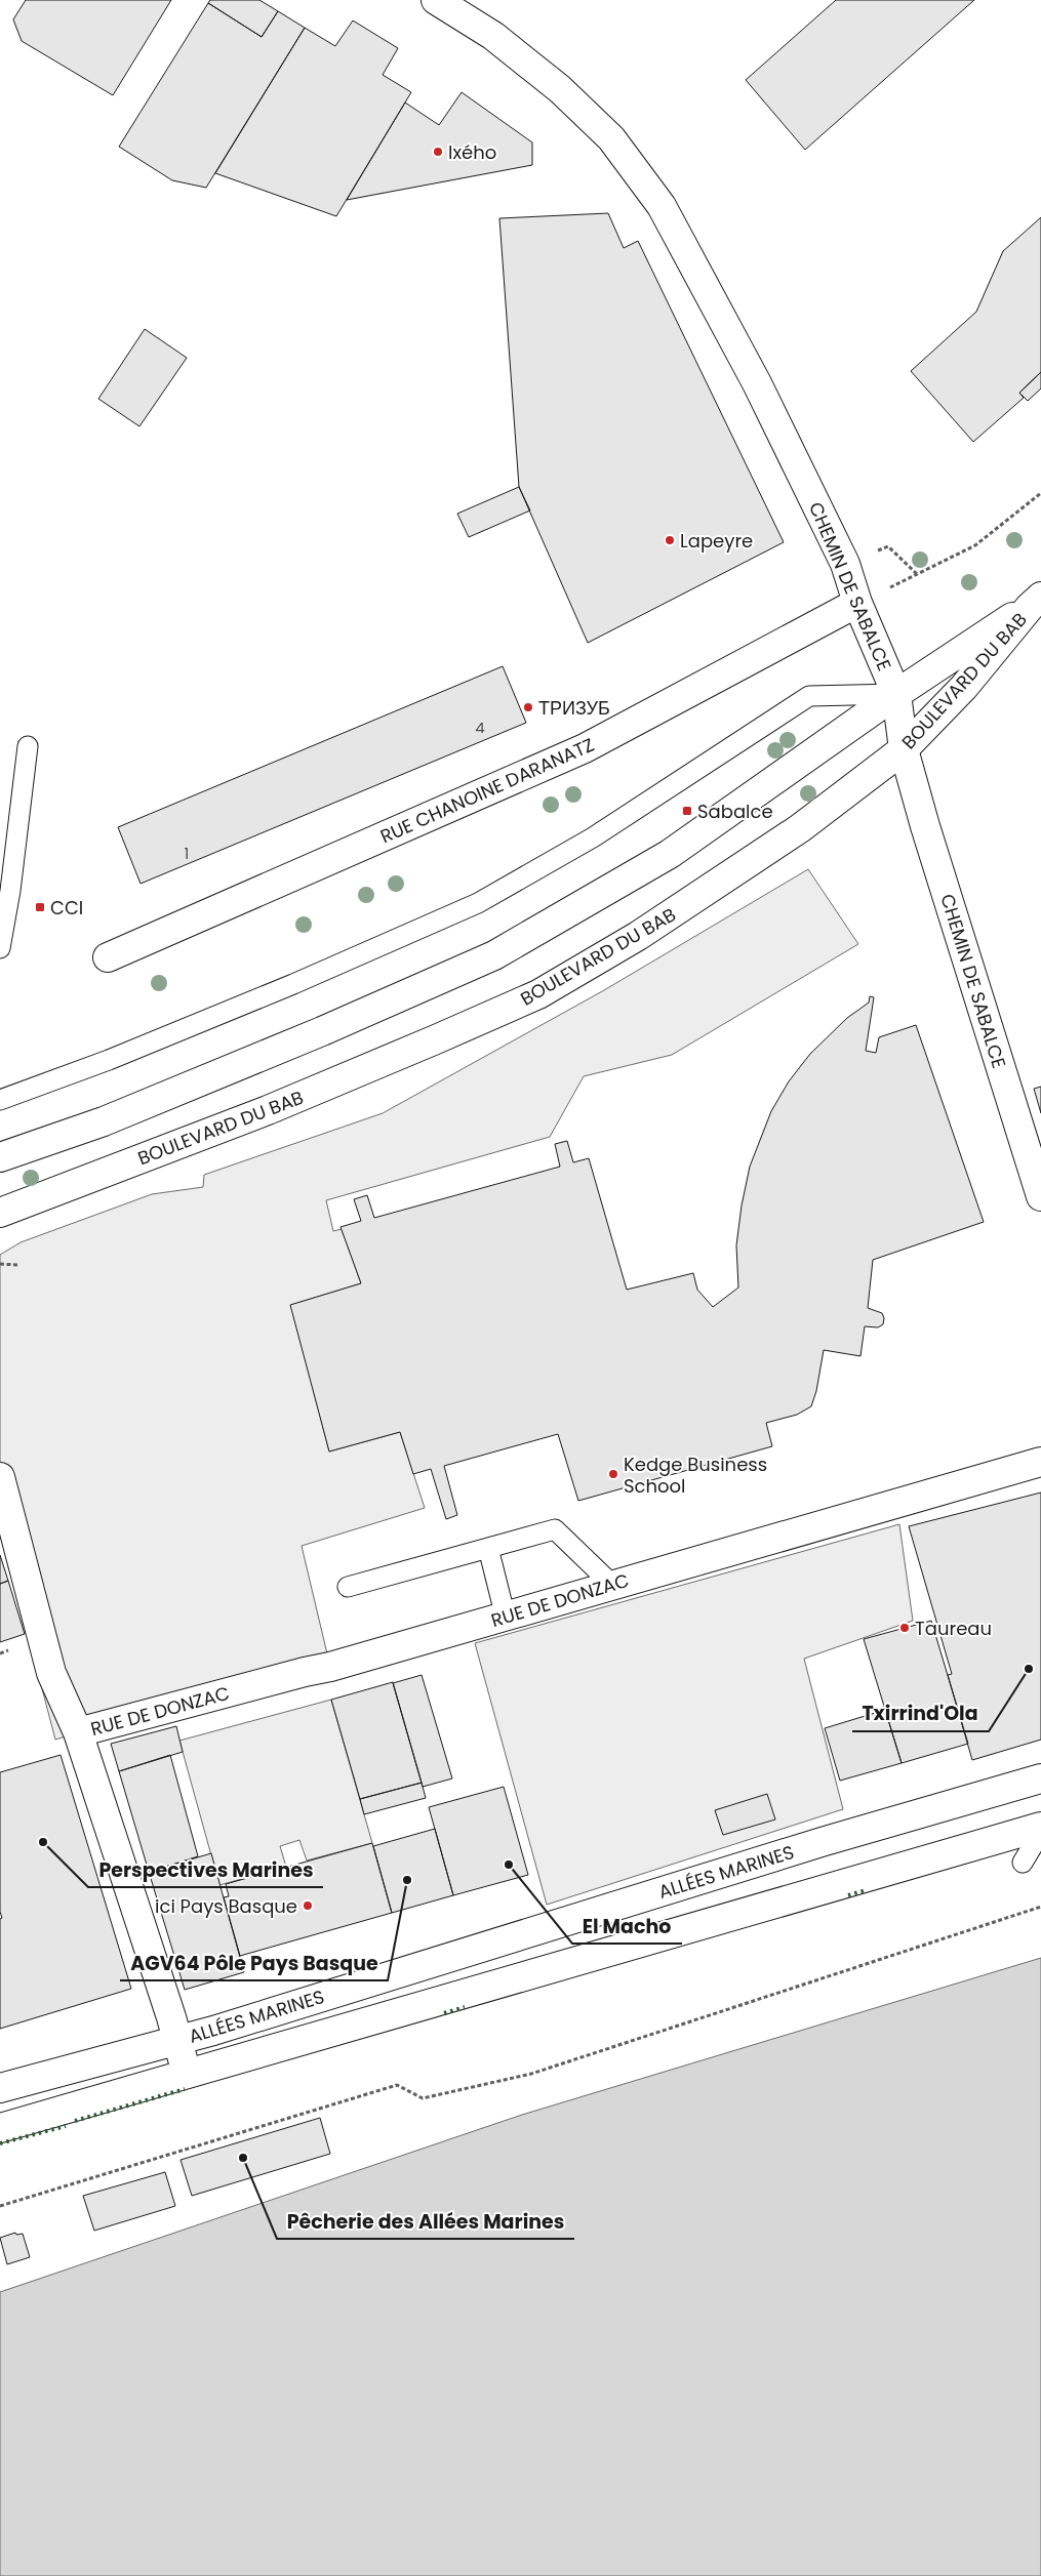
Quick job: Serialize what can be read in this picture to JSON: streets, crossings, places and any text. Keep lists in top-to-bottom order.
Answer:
{
  "streets": {
    "main road": [
      "CHEMIN DE SABALCE",
      "BOULEVARD DU BAB",
      "RUE CHANOINE DARANATZ",
      "RUE DE DONZAC",
      "ALLÉES MARINES"
    ]
  },
  "crossings": [
    ["CHEMIN DE SABALCE", "BOULEVARD DU BAB"],
    ["CHEMIN DE SABALCE", "RUE CHANOINE DARANATZ"]
  ],
  "places": {
    "other": [
      "Ixého",
      "Lapeyre",
      "ТРИЗУБ",
      "Kedge Business School",
      "Taureau",
      "Txirrind'Ola",
      "Perspectives Marines",
      "El Macho",
      "AGV64 Pôle Pays Basque",
      "ici Pays Basque",
      "Pêcherie des Allées Marines"
    ],
    "transit": ["Sabalce", "CCI"]
  },
  "house_numbers": ["4", "1"]
}
